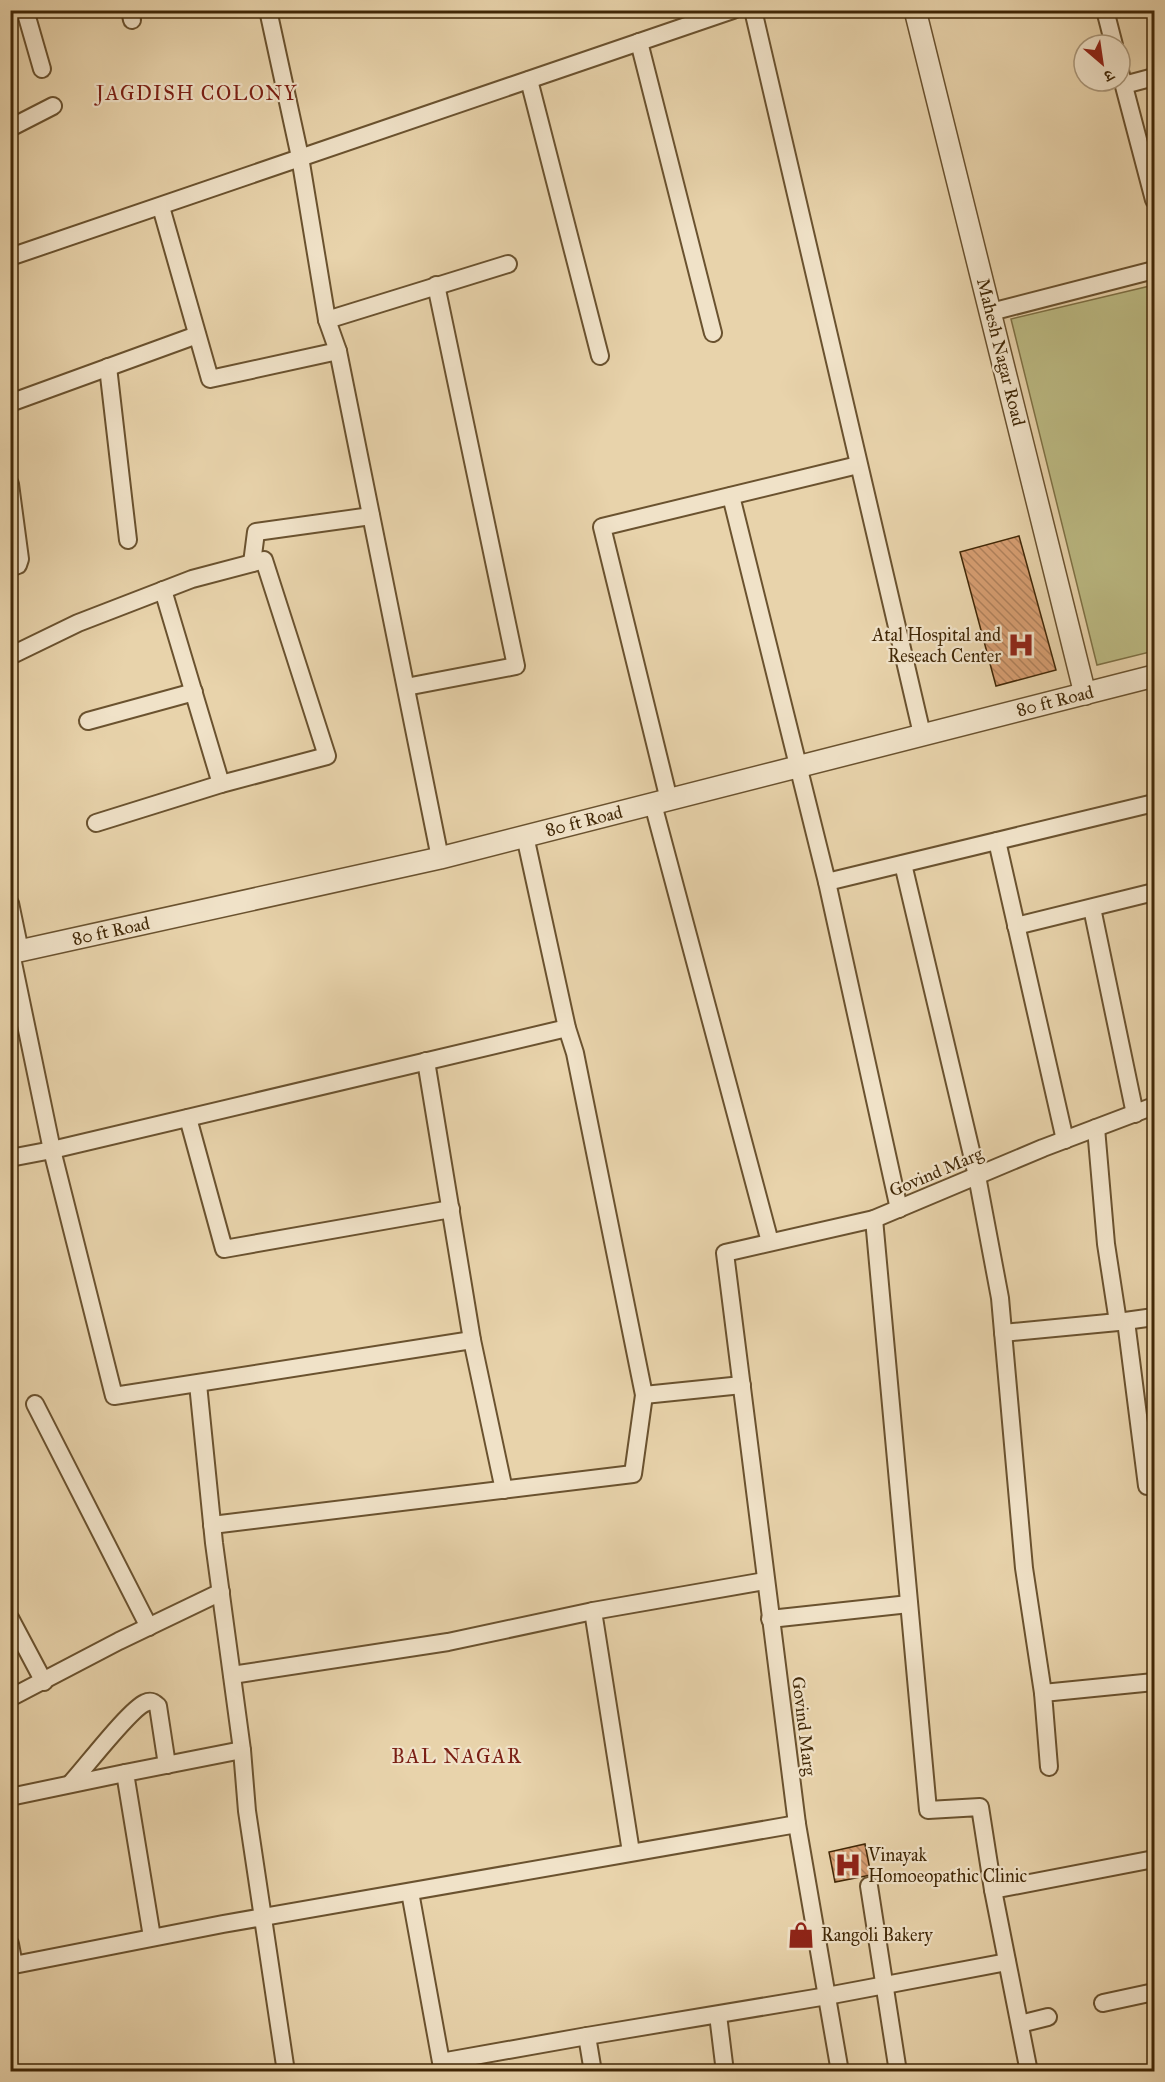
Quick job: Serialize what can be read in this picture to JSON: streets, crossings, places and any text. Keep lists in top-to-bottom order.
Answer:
{
  "streets": {
    "street": ["Mahesh Nagar Road", "80 ft Road", "Govind Marg"]
  },
  "crossings": [
    ["Mahesh Nagar Road", "80 ft Road"]
  ],
  "districts": ["JAGDISH COLONY", "BAL NAGAR"],
  "places": {
    "hospital": ["Atal Hospital and Reseach Center", "Vinayak Homoeopathic Clinic"],
    "shop": ["Rangoli Bakery"]
  },
  "north": "bottom right"
}
